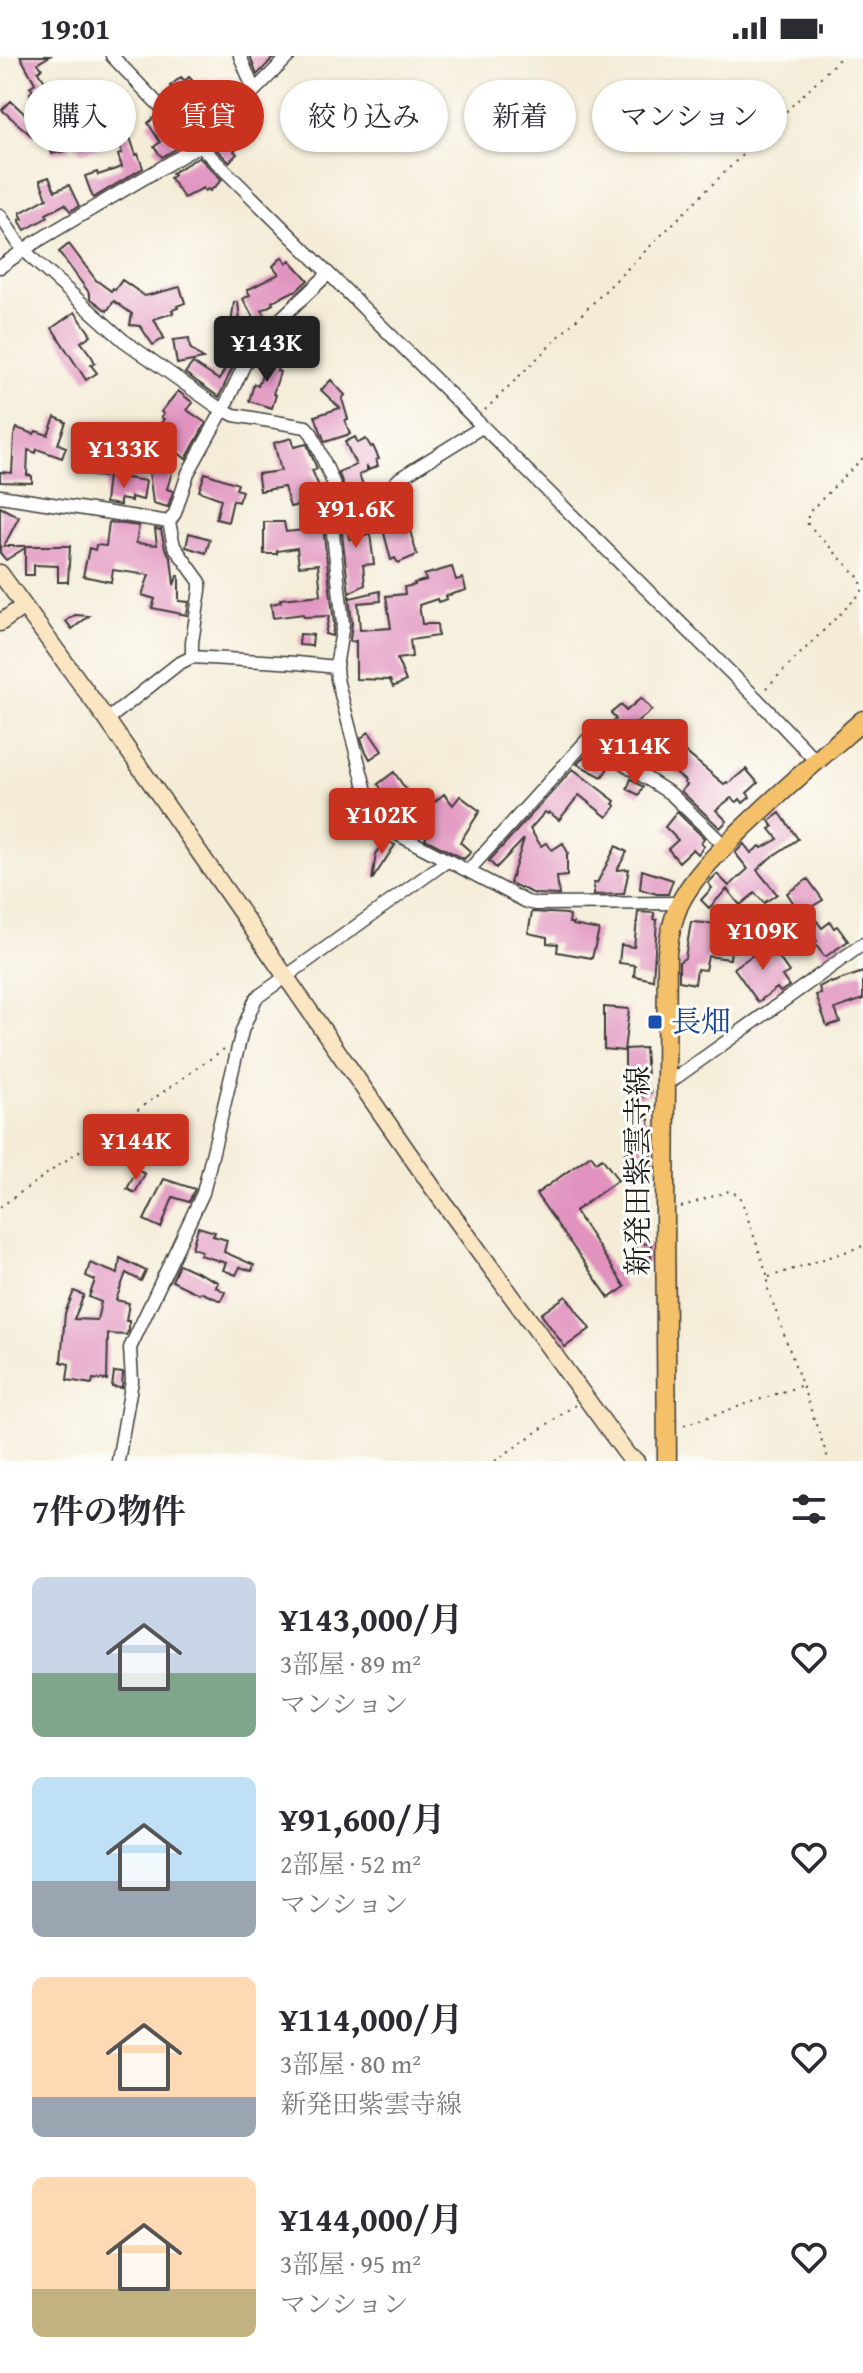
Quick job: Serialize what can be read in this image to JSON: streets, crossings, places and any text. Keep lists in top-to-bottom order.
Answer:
{
  "streets": {
    "main road": ["新発田紫雲寺線"]
  },
  "places": {
    "transit": ["長畑"]
  },
  "page": {
    "status": "19:01",
    "chip": [
      "購入",
      "賃貸",
      "絞り込み",
      "新着",
      "マンション"
    ],
    "price": [
      "¥143K",
      "¥133K",
      "¥91.6K",
      "¥114K",
      "¥102K",
      "¥109K",
      "¥144K"
    ],
    "heading": "7件の物件",
    "list": [
      {
        "name": "¥143,000/月",
        "note": "3部屋 · 89 m² · マンション"
      },
      {
        "name": "¥91,600/月",
        "note": "2部屋 · 52 m² · マンション"
      },
      {
        "name": "¥114,000/月",
        "note": "3部屋 · 80 m² · 新発田紫雲寺線"
      },
      {
        "name": "¥144,000/月",
        "note": "3部屋 · 95 m² · マンション"
      }
    ]
  }
}
